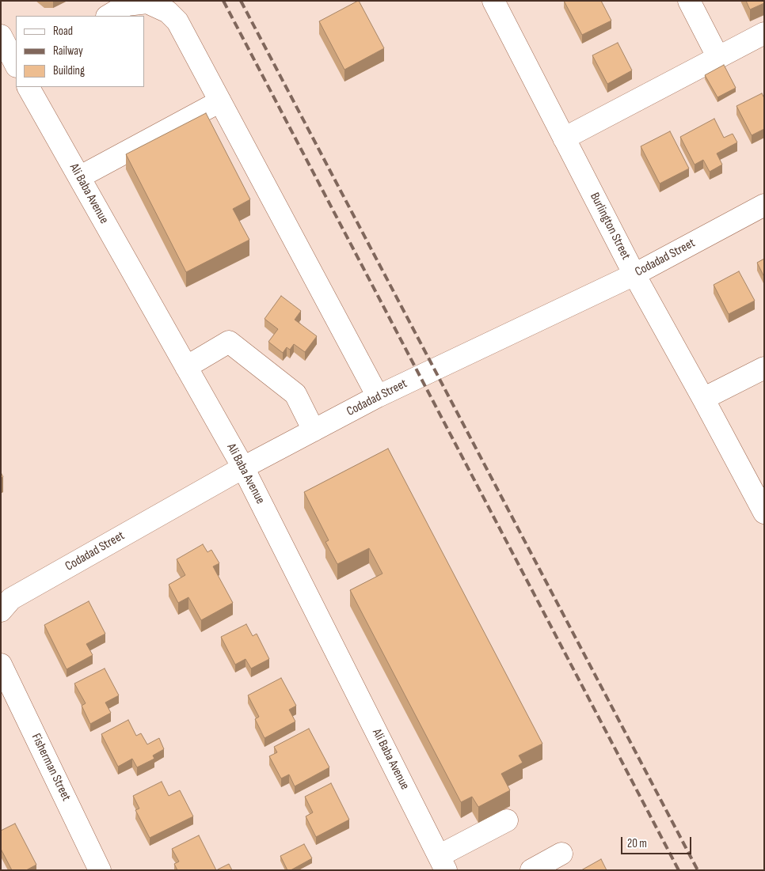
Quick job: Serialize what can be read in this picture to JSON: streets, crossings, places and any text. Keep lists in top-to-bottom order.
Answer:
{
  "streets": {
    "street": [
      "Ali Baba Avenue",
      "Burlington Street",
      "Codadad Street",
      "Fisherman Street"
    ]
  },
  "crossings": [
    ["Ali Baba Avenue", "Codadad Street"],
    ["Burlington Street", "Codadad Street"]
  ],
  "legend": ["Road", "Railway", "Building"],
  "scale_bar": "20 m"
}
